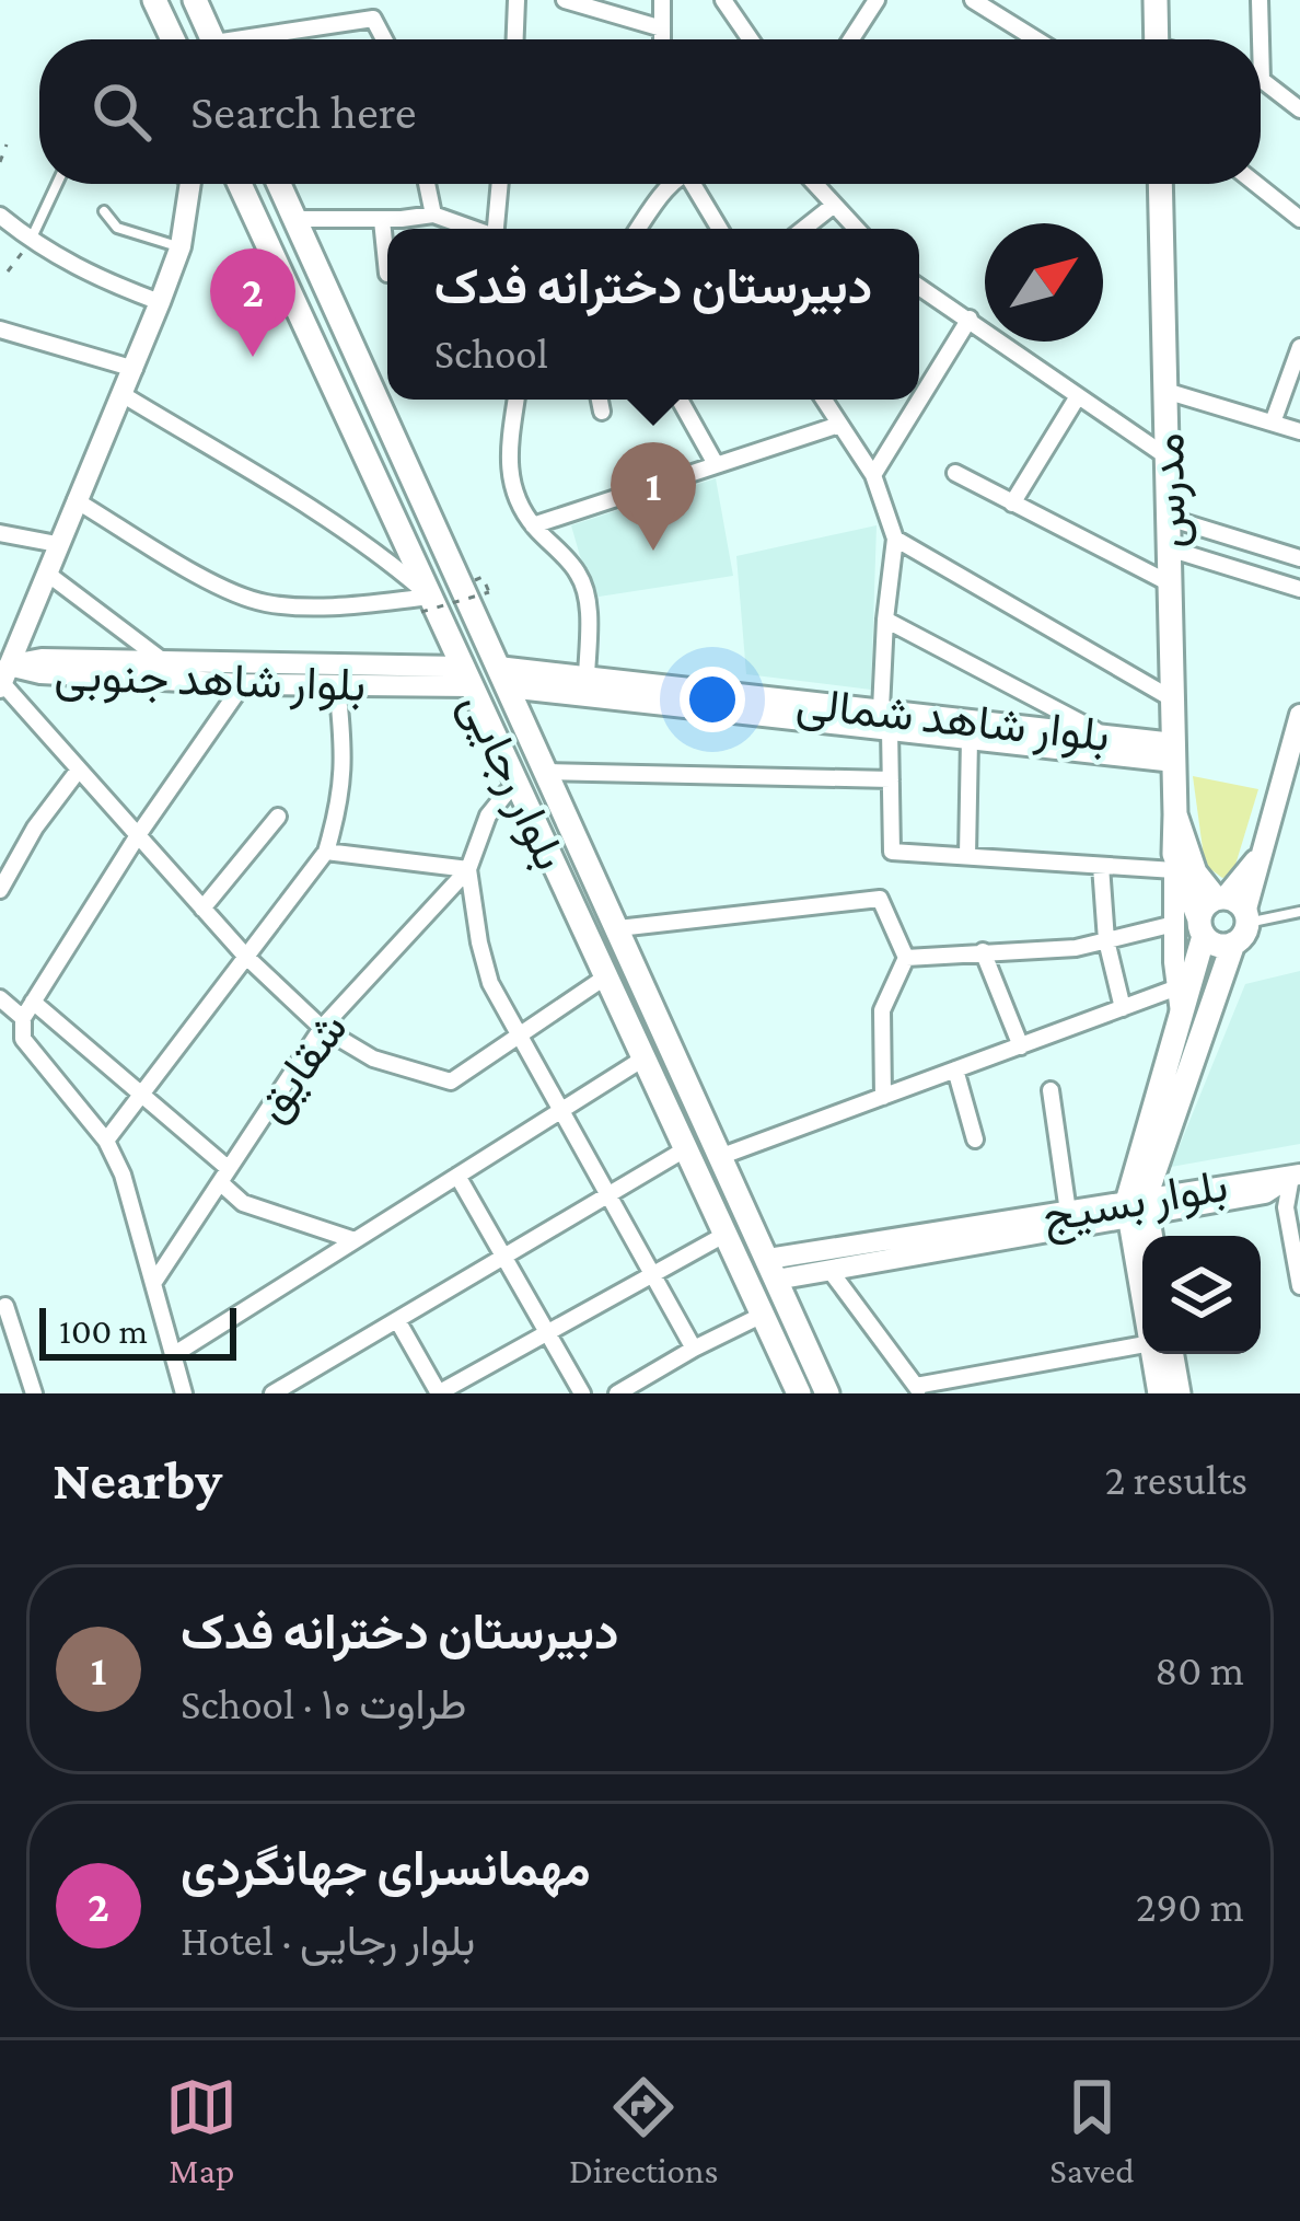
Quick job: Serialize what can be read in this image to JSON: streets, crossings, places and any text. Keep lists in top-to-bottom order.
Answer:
{
  "streets": {
    "main road": ["مدرس", "بلوار رجایی"],
    "street": [
      "بلوار شاهد جنوبی",
      "بلوار شاهد شمالی",
      "شقایق",
      "بلوار بسیج"
    ]
  },
  "crossings": [
    ["مدرس", "بلوار شاهد شمالی"],
    ["بلوار شاهد جنوبی", "بلوار رجایی"],
    ["بلوار شاهد شمالی", "بلوار رجایی"],
    ["بلوار رجایی", "بلوار بسیج"]
  ],
  "scale_bar": "100 m",
  "north": "top right",
  "page": {
    "search": "Search here",
    "popup": ["دبیرستان دخترانه فدک", "School"],
    "pins": ["2", "1"],
    "scale": "100 m",
    "heading": ["Nearby", "2 results"],
    "list": [
      {
        "mark": "1",
        "name": "دبیرستان دخترانه فدک",
        "note": "School · طراوت ۱۰",
        "value": "80 m"
      },
      {
        "mark": "2",
        "name": "مهمانسرای جهانگردی",
        "note": "Hotel · بلوار رجایی",
        "value": "290 m"
      }
    ],
    "nav": ["Map", "Directions", "Saved"]
  }
}
